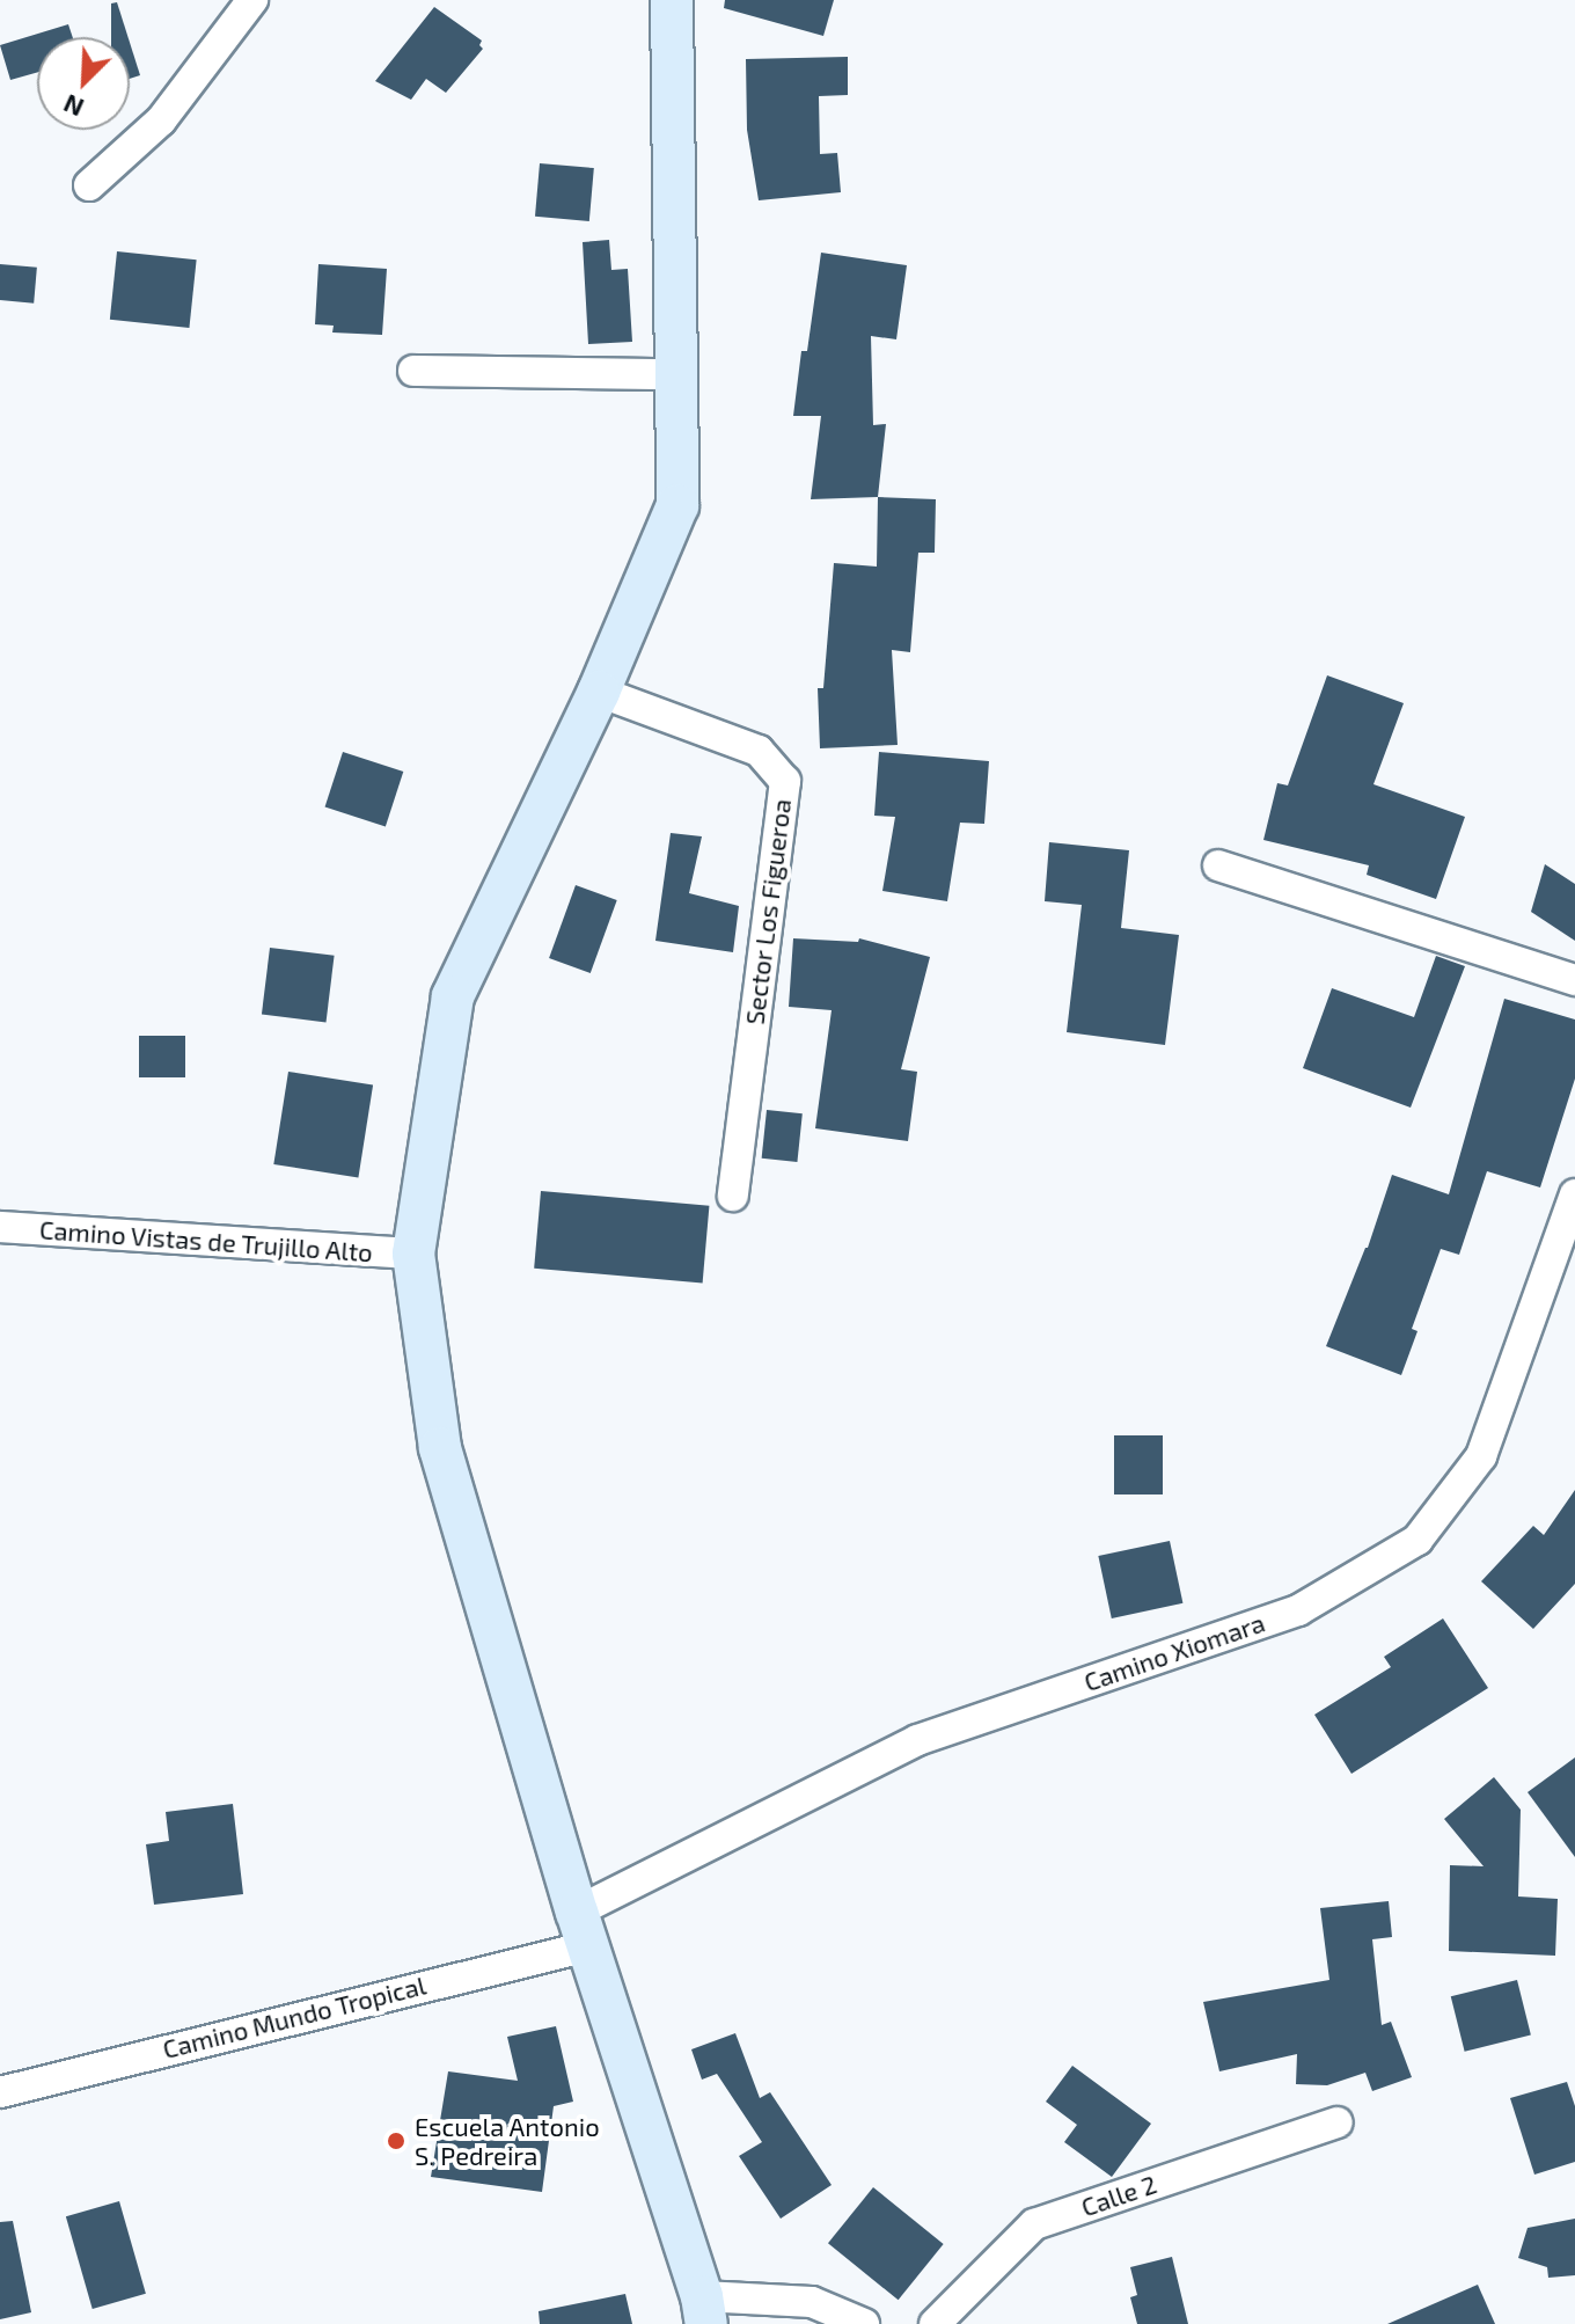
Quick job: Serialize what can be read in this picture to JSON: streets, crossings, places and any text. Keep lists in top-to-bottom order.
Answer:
{
  "streets": {
    "street": [
      "Sector Los Figueroa",
      "Camino Vistas de Trujillo Alto",
      "Camino Xiomara",
      "Camino Mundo Tropical",
      "Calle 2"
    ]
  },
  "crossings": [
    ["Camino Xiomara", "Camino Mundo Tropical"]
  ],
  "places": ["Escuela Antonio S. Pedreira"],
  "north": "bottom left"
}
